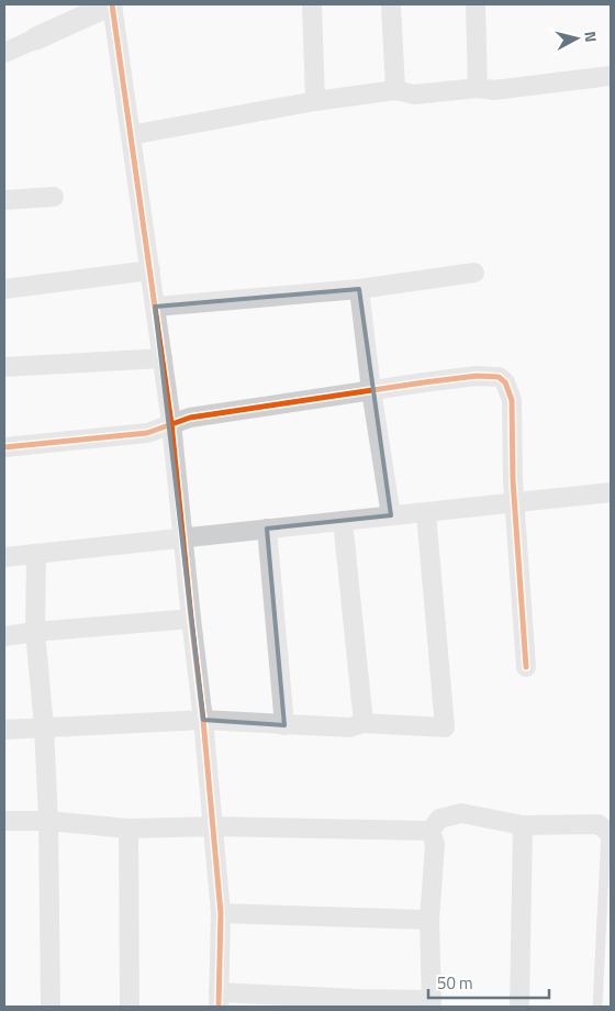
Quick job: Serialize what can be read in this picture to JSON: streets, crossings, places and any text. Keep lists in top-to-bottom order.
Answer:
{
  "scale_bar": "50 m",
  "north": "right"
}
